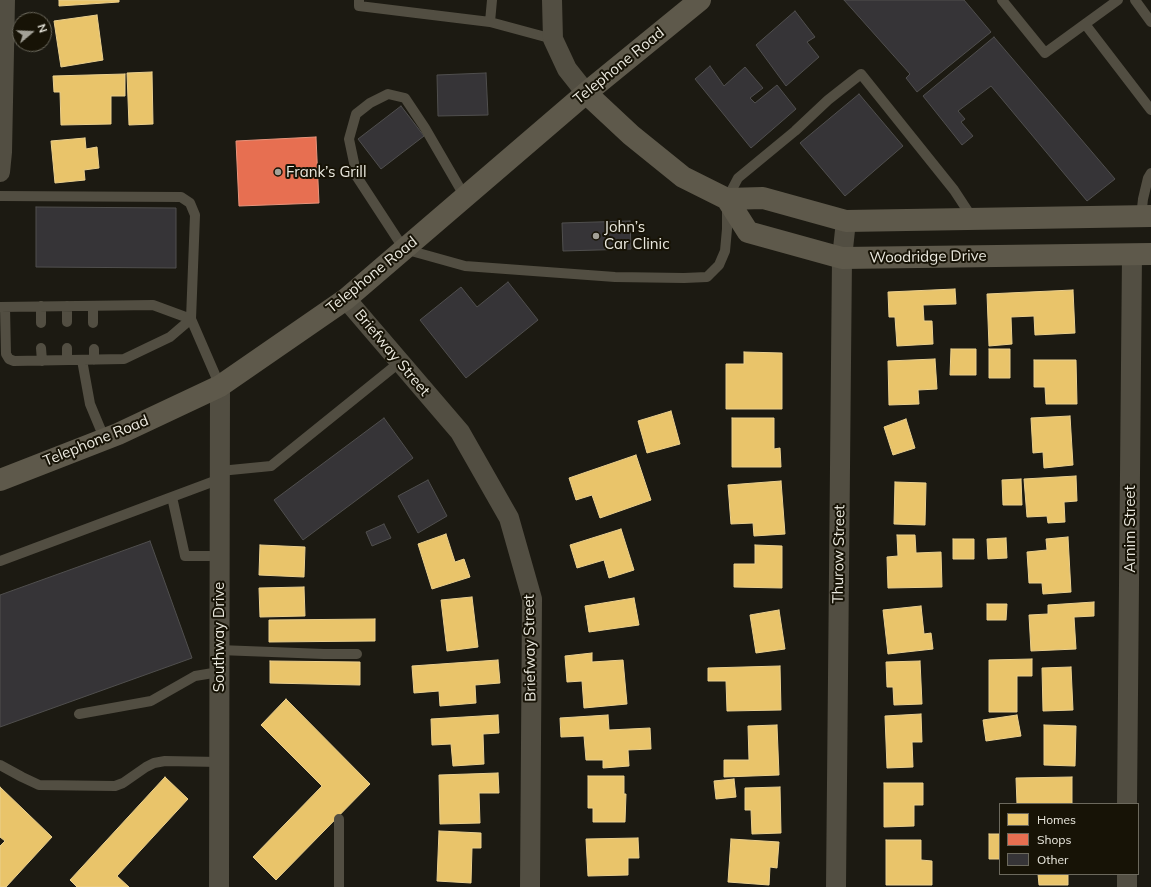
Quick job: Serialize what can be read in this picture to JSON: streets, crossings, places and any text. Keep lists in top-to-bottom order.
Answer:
{
  "streets": {
    "main road": ["Telephone Road", "Woodridge Drive"],
    "street": [
      "Briefway Street",
      "Arnim Street",
      "Thurow Street",
      "Southway Drive"
    ]
  },
  "crossings": [
    ["Telephone Road", "Briefway Street"],
    ["Telephone Road", "Southway Drive"],
    ["Woodridge Drive", "Arnim Street"],
    ["Woodridge Drive", "Thurow Street"]
  ],
  "places": ["Frank’s Grill", "John’s Car Clinic"],
  "legend": ["Homes", "Shops", "Other"],
  "north": "right"
}
